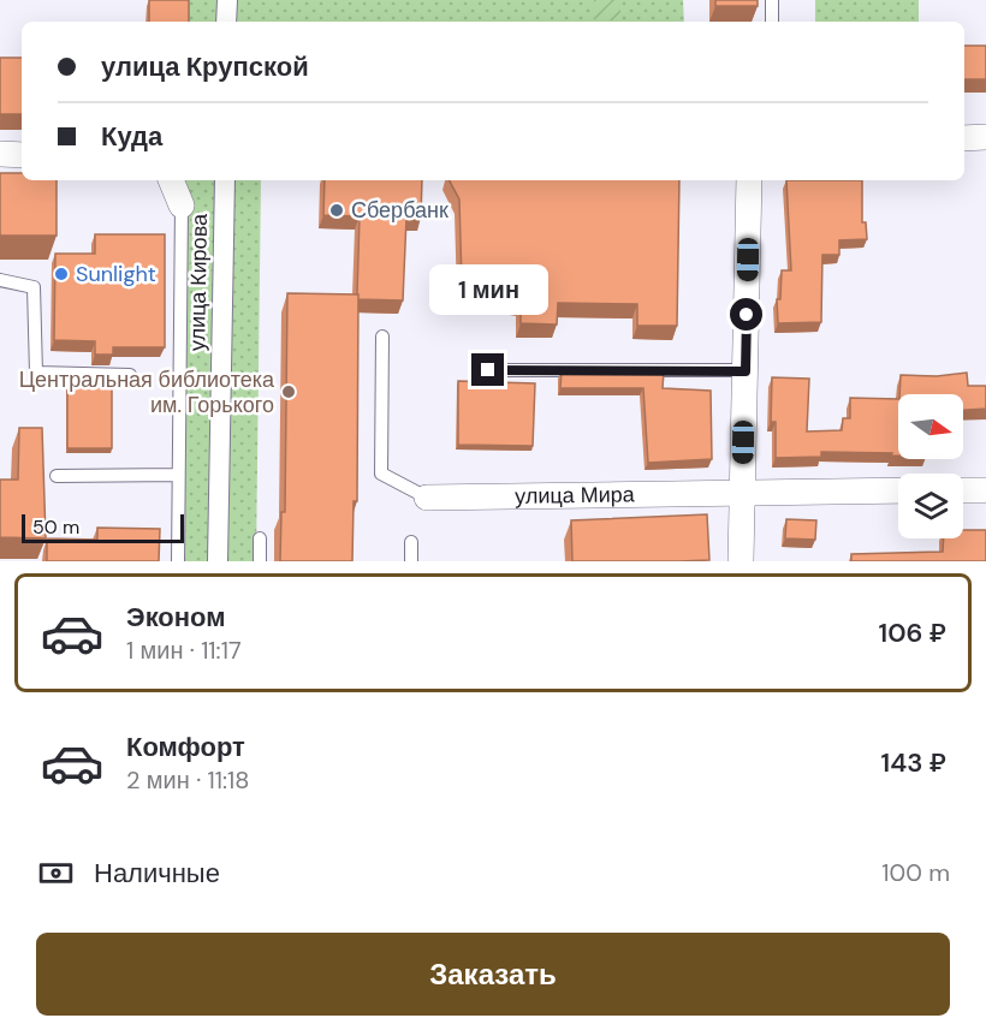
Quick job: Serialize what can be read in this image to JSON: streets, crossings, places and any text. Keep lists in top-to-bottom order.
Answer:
{
  "streets": {
    "street": ["улица Кирова", "улица Мира"]
  },
  "places": ["Сбербанк", "Sunlight", "Центральная библиотека им. Горького"],
  "scale_bar": "50 m",
  "north": "right",
  "page": {
    "banner": ["улица Крупской", "Куда"],
    "bubble": "1 мин",
    "scale": "50 m",
    "list": [
      {
        "name": "Эконом",
        "note": "1 мин · 11:17",
        "value": "106 ₽"
      },
      {
        "name": "Комфорт",
        "note": "2 мин · 11:18",
        "value": "143 ₽"
      }
    ],
    "pay": ["Наличные", "100 m"],
    "buttons": "Заказать"
  }
}
